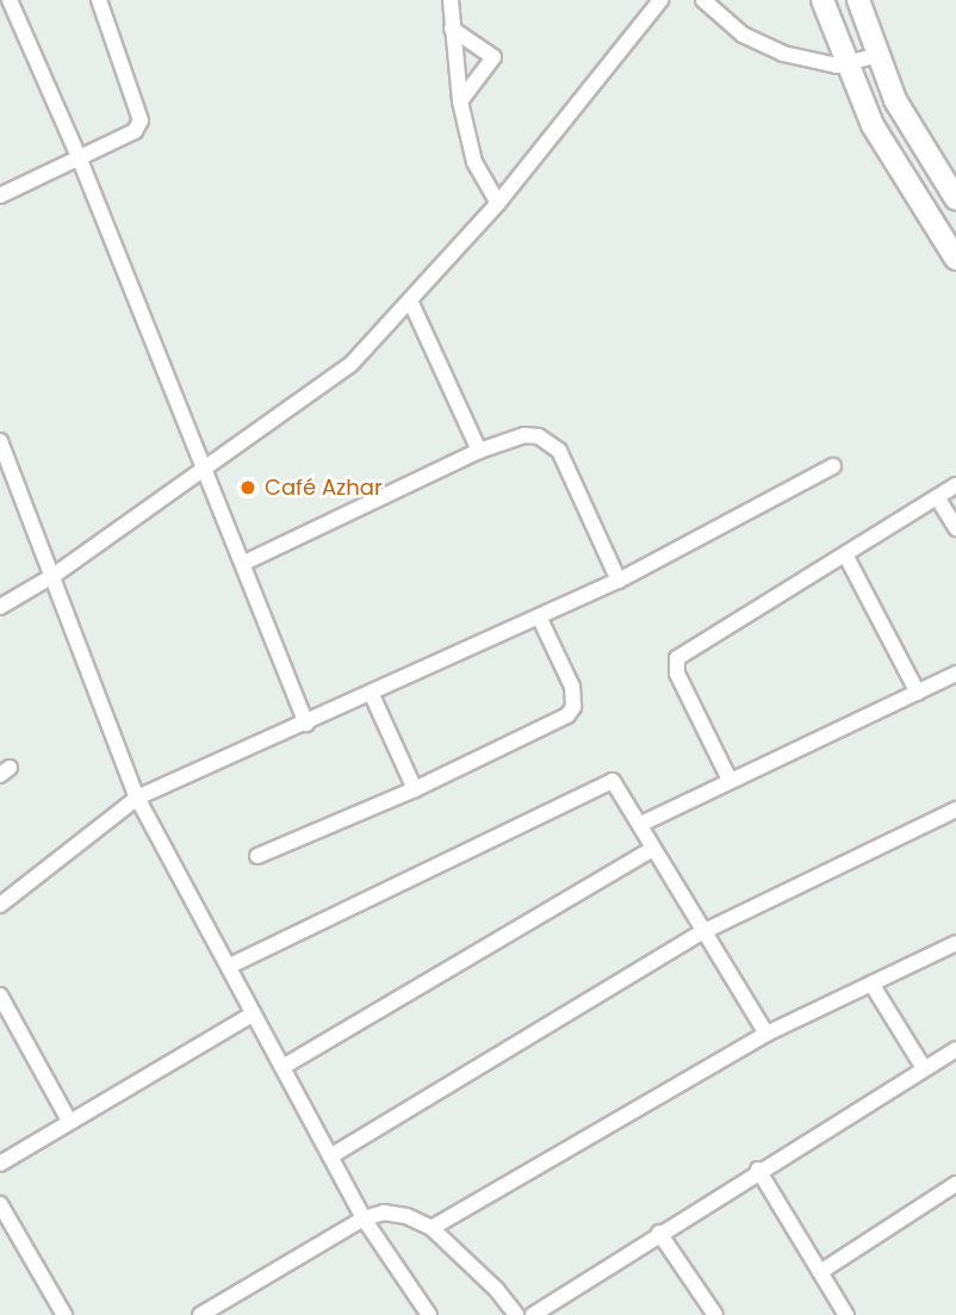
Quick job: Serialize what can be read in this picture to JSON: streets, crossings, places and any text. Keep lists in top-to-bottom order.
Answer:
{
  "places": ["Café Azhar"]
}
